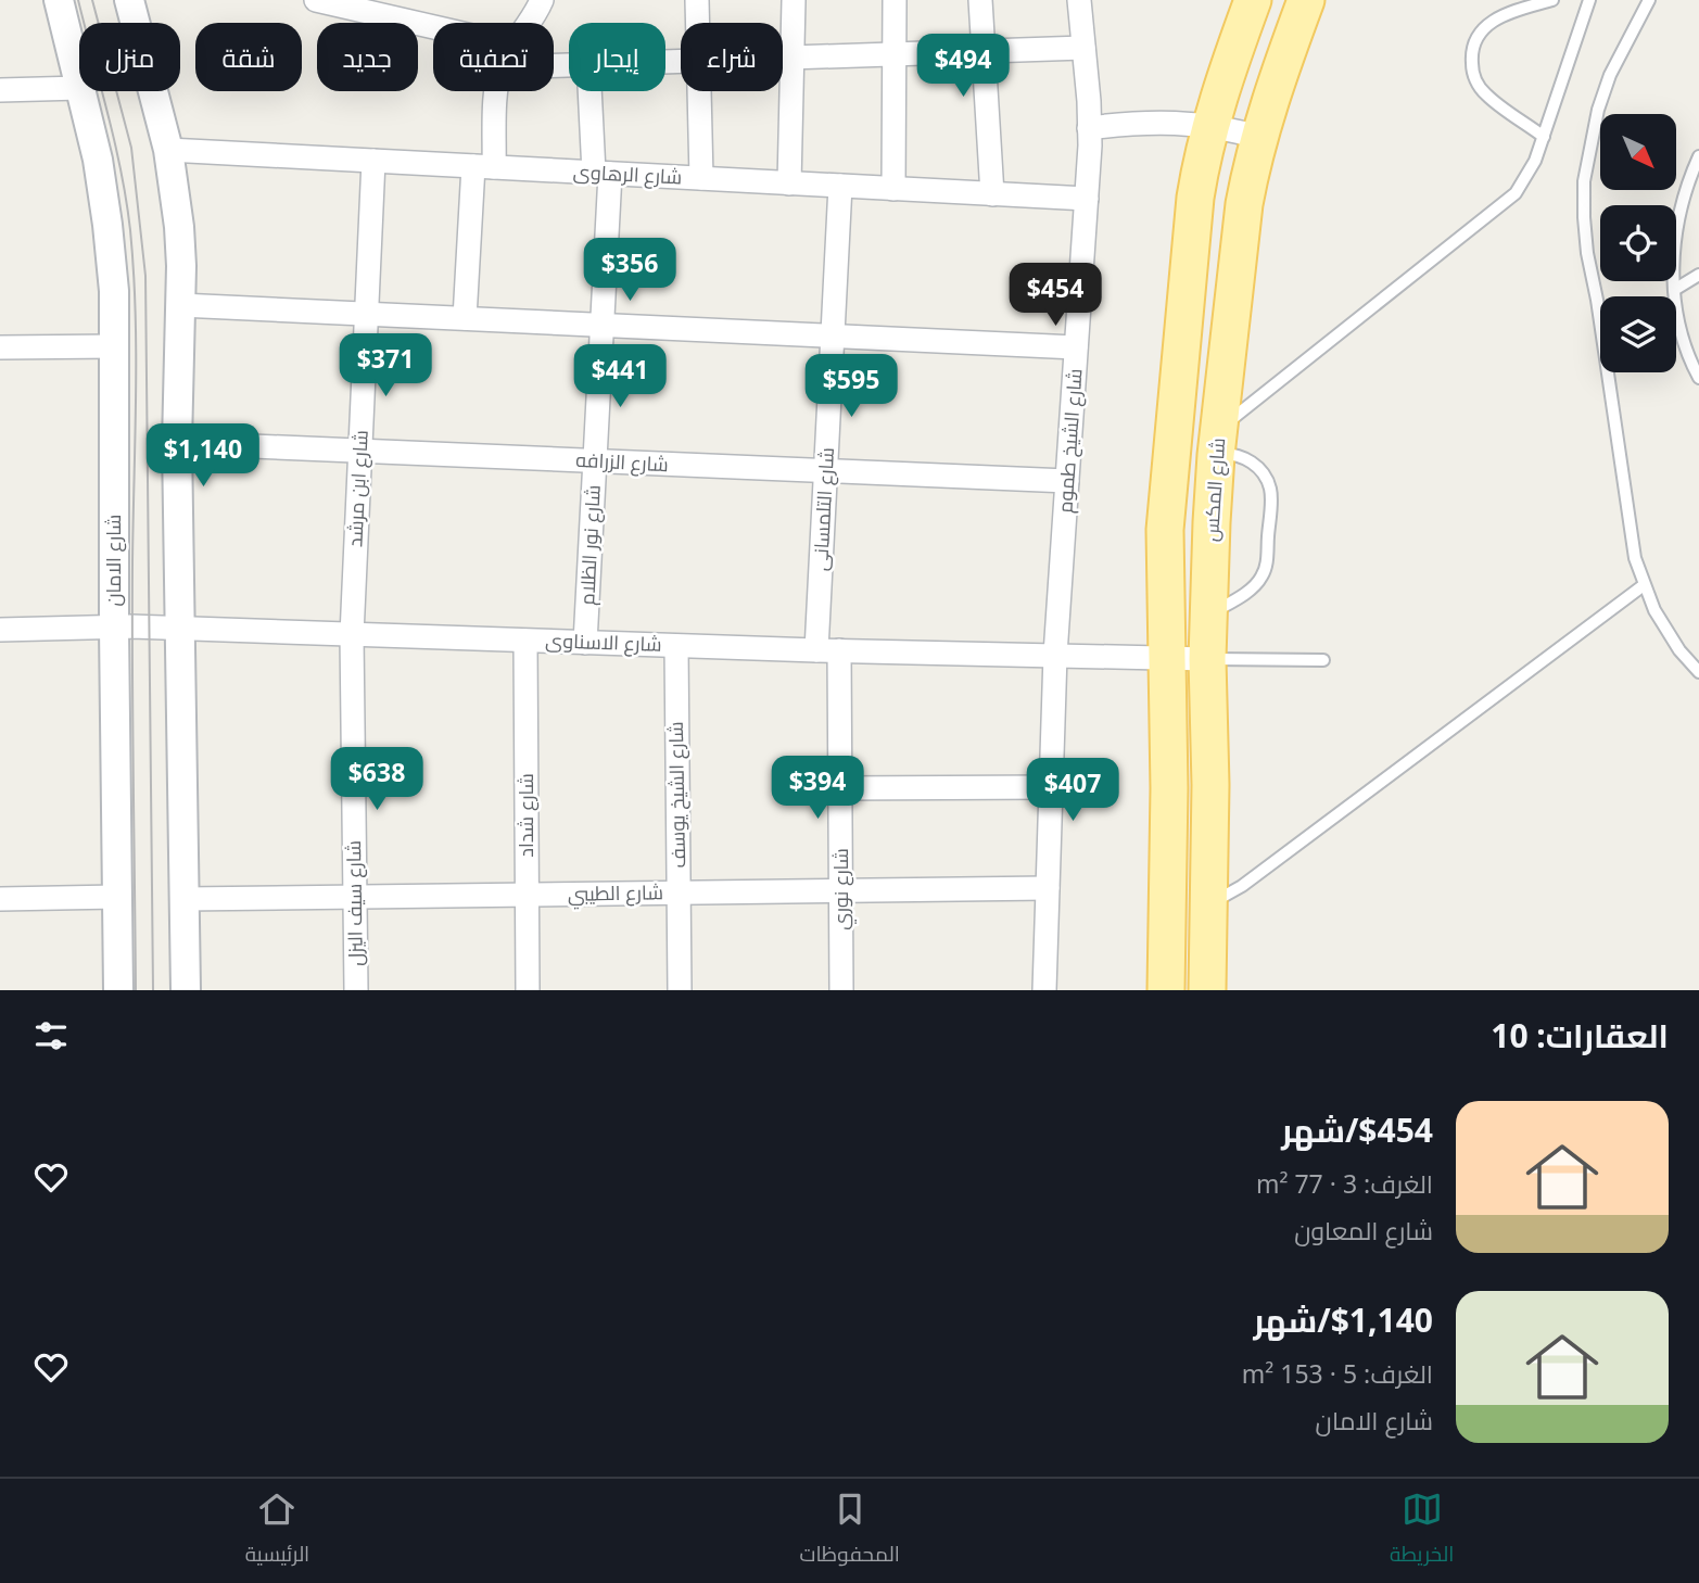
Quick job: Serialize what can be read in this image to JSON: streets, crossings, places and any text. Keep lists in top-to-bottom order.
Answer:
{
  "streets": {
    "main road": ["شارع المكس"],
    "street": [
      "شارع الرهاوى",
      "شارع الشيخ طموم",
      "شارع الزرافه",
      "شارع ابن مرشد",
      "شارع التلمسانى",
      "شارع نور الظلام",
      "شارع الامان",
      "شارع الاسناوى",
      "شارع الشيخ يوسف",
      "شارع شداد",
      "شارع نوري",
      "شارع الطيبي",
      "شارع سيف اليزل"
    ]
  },
  "crossings": [
    ["شارع الرهاوى", "شارع الشيخ طموم"],
    ["شارع الرهاوى", "شارع ابن مرشد"],
    ["شارع الرهاوى", "شارع التلمسانى"],
    ["شارع الرهاوى", "شارع نور الظلام"],
    ["شارع الشيخ طموم", "شارع الزرافه"],
    ["شارع الشيخ طموم", "شارع الاسناوى"],
    ["شارع الشيخ طموم", "شارع الطيبي"],
    ["شارع الزرافه", "شارع ابن مرشد"],
    ["شارع الزرافه", "شارع التلمسانى"],
    ["شارع الزرافه", "شارع نور الظلام"],
    ["شارع ابن مرشد", "شارع الاسناوى"],
    ["شارع ابن مرشد", "شارع سيف اليزل"],
    ["شارع المكس", "شارع الاسناوى"],
    ["شارع التلمسانى", "شارع الاسناوى"],
    ["شارع التلمسانى", "شارع نوري"],
    ["شارع نور الظلام", "شارع الاسناوى"],
    ["شارع الامان", "شارع الاسناوى"],
    ["شارع الاسناوى", "شارع الشيخ يوسف"],
    ["شارع الاسناوى", "شارع شداد"],
    ["شارع الاسناوى", "شارع نوري"],
    ["شارع الاسناوى", "شارع سيف اليزل"],
    ["شارع الشيخ يوسف", "شارع الطيبي"],
    ["شارع شداد", "شارع الطيبي"],
    ["شارع نوري", "شارع الطيبي"],
    ["شارع الطيبي", "شارع سيف اليزل"]
  ],
  "north": "bottom right",
  "page": {
    "chip": [
      "شراء",
      "إيجار",
      "تصفية",
      "جديد",
      "شقة",
      "منزل"
    ],
    "price": [
      "$494",
      "$356",
      "$454",
      "$371",
      "$441",
      "$595",
      "$1,140",
      "$638",
      "$394",
      "$407"
    ],
    "heading": "العقارات: 10",
    "list": [
      {
        "name": "$454/شهر",
        "note": "الغرف: 3 · 77 m² · شارع المعاون"
      },
      {
        "name": "$1,140/شهر",
        "note": "الغرف: 5 · 153 m² · شارع الامان"
      }
    ],
    "tabs": ["الخريطة", "المحفوظات", "الرئيسية"]
  }
}
